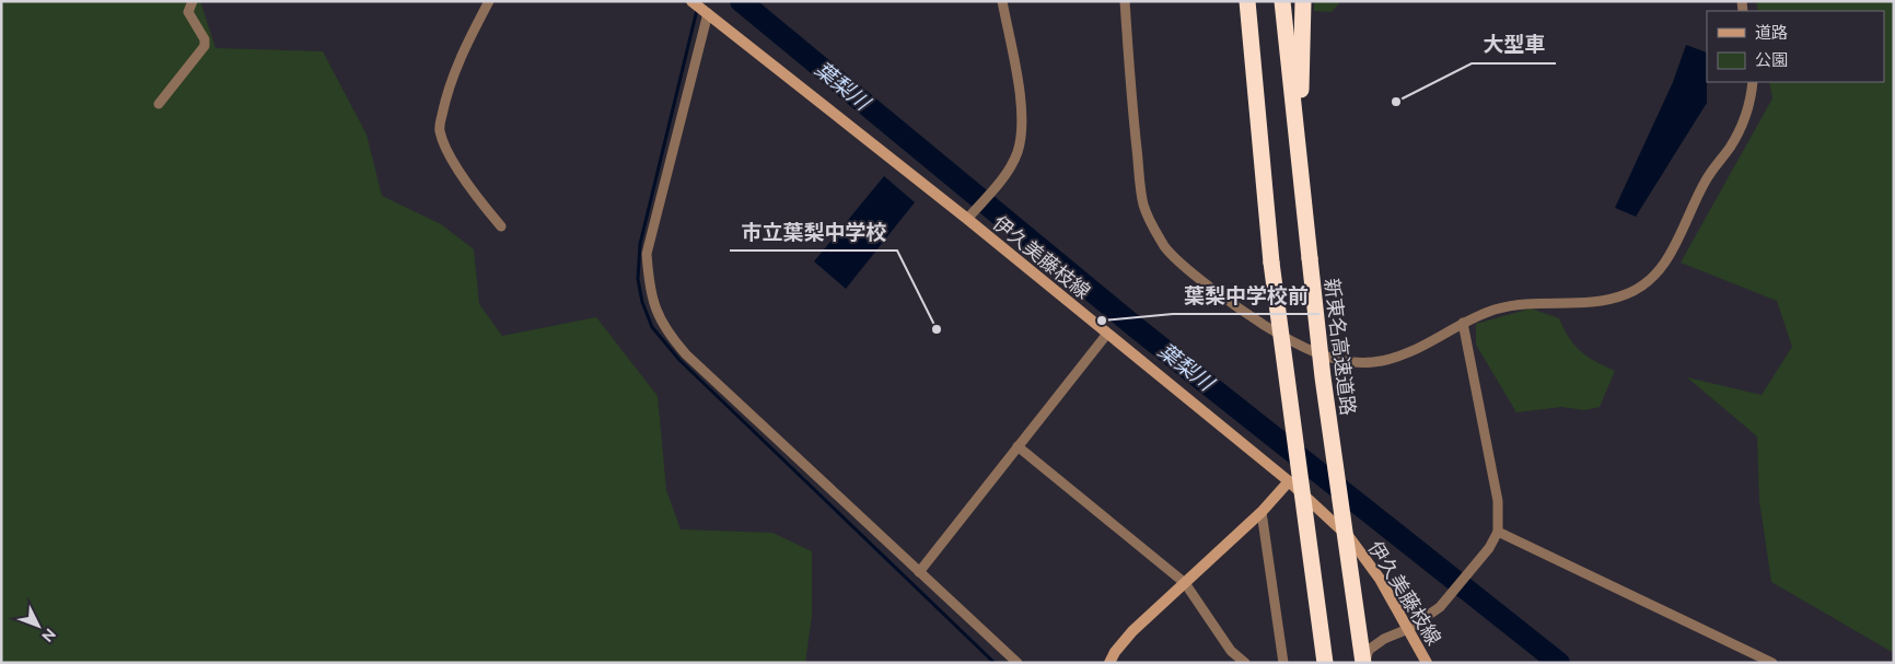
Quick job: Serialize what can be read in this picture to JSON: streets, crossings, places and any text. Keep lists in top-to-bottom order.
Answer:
{
  "streets": {
    "highway": ["新東名高速道路"],
    "main road": ["伊久美藤枝線"]
  },
  "water": ["葉梨川"],
  "places": ["大型車", "葉梨中学校前", "市立葉梨中学校"],
  "legend": ["道路", "公園"],
  "north": "bottom right"
}
